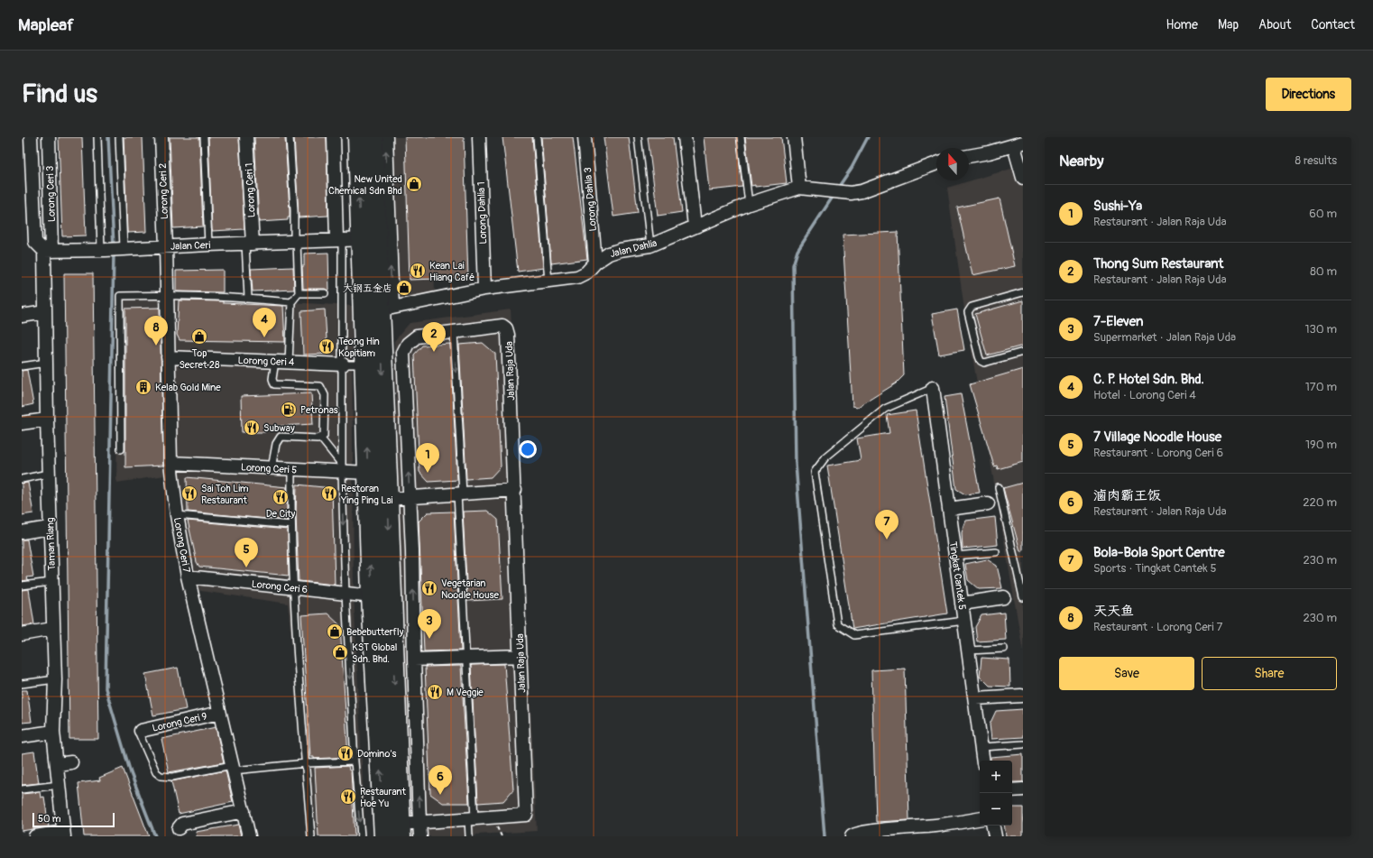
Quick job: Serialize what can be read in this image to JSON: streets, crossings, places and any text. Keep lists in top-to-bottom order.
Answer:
{
  "streets": {
    "street": [
      "Lorong Ceri 1",
      "Lorong Ceri 2",
      "Lorong Ceri 3",
      "Lorong Dahlia 3",
      "Lorong Dahlia 1",
      "Jalan Ceri",
      "Jalan Dahlia",
      "Lorong Ceri 4",
      "Jalan Raja Uda",
      "Lorong Ceri 5",
      "Taman Riang",
      "Lorong Ceri 7",
      "Tingkat Cantek 5",
      "Lorong Ceri 6",
      "Lorong Ceri 9"
    ]
  },
  "crossings": [
    ["Lorong Ceri 1", "Jalan Ceri"],
    ["Lorong Ceri 2", "Jalan Ceri"],
    ["Lorong Ceri 2", "Lorong Ceri 7"],
    ["Lorong Ceri 3", "Jalan Ceri"],
    ["Lorong Ceri 3", "Taman Riang"],
    ["Lorong Dahlia 3", "Jalan Dahlia"],
    ["Lorong Dahlia 1", "Jalan Dahlia"],
    ["Jalan Ceri", "Taman Riang"],
    ["Jalan Ceri", "Lorong Ceri 7"],
    ["Lorong Ceri 4", "Lorong Ceri 7"],
    ["Lorong Ceri 5", "Lorong Ceri 7"],
    ["Lorong Ceri 7", "Lorong Ceri 6"],
    ["Lorong Ceri 7", "Lorong Ceri 9"]
  ],
  "places": {
    "shop": [
      "New United Chemical Sdn Bhd",
      "大钢五金店",
      "Top Secret 28",
      "Bebebutterfly",
      "KST Global Sdn. Bhd."
    ],
    "restaurant": [
      "Kean Lai Hiang Café",
      "Teong Hin Kopitiam",
      "Subway",
      "Sai Toh Lim Restaurant",
      "Restoran Ying Ping Lai",
      "De City",
      "Vegetarian Noodle House",
      "M Veggie",
      "Domino's",
      "Restaurant Hoe Yu"
    ],
    "building": ["Kelab Gold Mine"],
    "fuel station": ["Petronas"]
  },
  "scale_bar": "50 m",
  "north": "top",
  "page": {
    "header": "Mapleaf",
    "nav": [
      "Home",
      "Map",
      "About",
      "Contact"
    ],
    "buttons": [
      "Directions",
      ["Save", "Share"]
    ],
    "title": "Find us",
    "heading": ["Nearby", "8 results"],
    "list": [
      {
        "mark": "1",
        "name": "Sushi-Ya",
        "note": "Restaurant · Jalan Raja Uda",
        "value": "60 m"
      },
      {
        "mark": "2",
        "name": "Thong Sum Restaurant",
        "note": "Restaurant · Jalan Raja Uda",
        "value": "80 m"
      },
      {
        "mark": "3",
        "name": "7-Eleven",
        "note": "Supermarket · Jalan Raja Uda",
        "value": "130 m"
      },
      {
        "mark": "4",
        "name": "C. P. Hotel Sdn. Bhd.",
        "note": "Hotel · Lorong Ceri 4",
        "value": "170 m"
      },
      {
        "mark": "5",
        "name": "7 Village Noodle House",
        "note": "Restaurant · Lorong Ceri 6",
        "value": "190 m"
      },
      {
        "mark": "6",
        "name": "滷肉霸王饭",
        "note": "Restaurant · Jalan Raja Uda",
        "value": "220 m"
      },
      {
        "mark": "7",
        "name": "Bola-Bola Sport Centre",
        "note": "Sports · Tingkat Cantek 5",
        "value": "230 m"
      },
      {
        "mark": "8",
        "name": "天天鱼",
        "note": "Restaurant · Lorong Ceri 7",
        "value": "230 m"
      }
    ],
    "pins": [
      "4",
      "8",
      "2",
      "1",
      "7",
      "5",
      "3",
      "6"
    ],
    "map_buttons": ["+", "−"],
    "scale": "50 m"
  }
}
